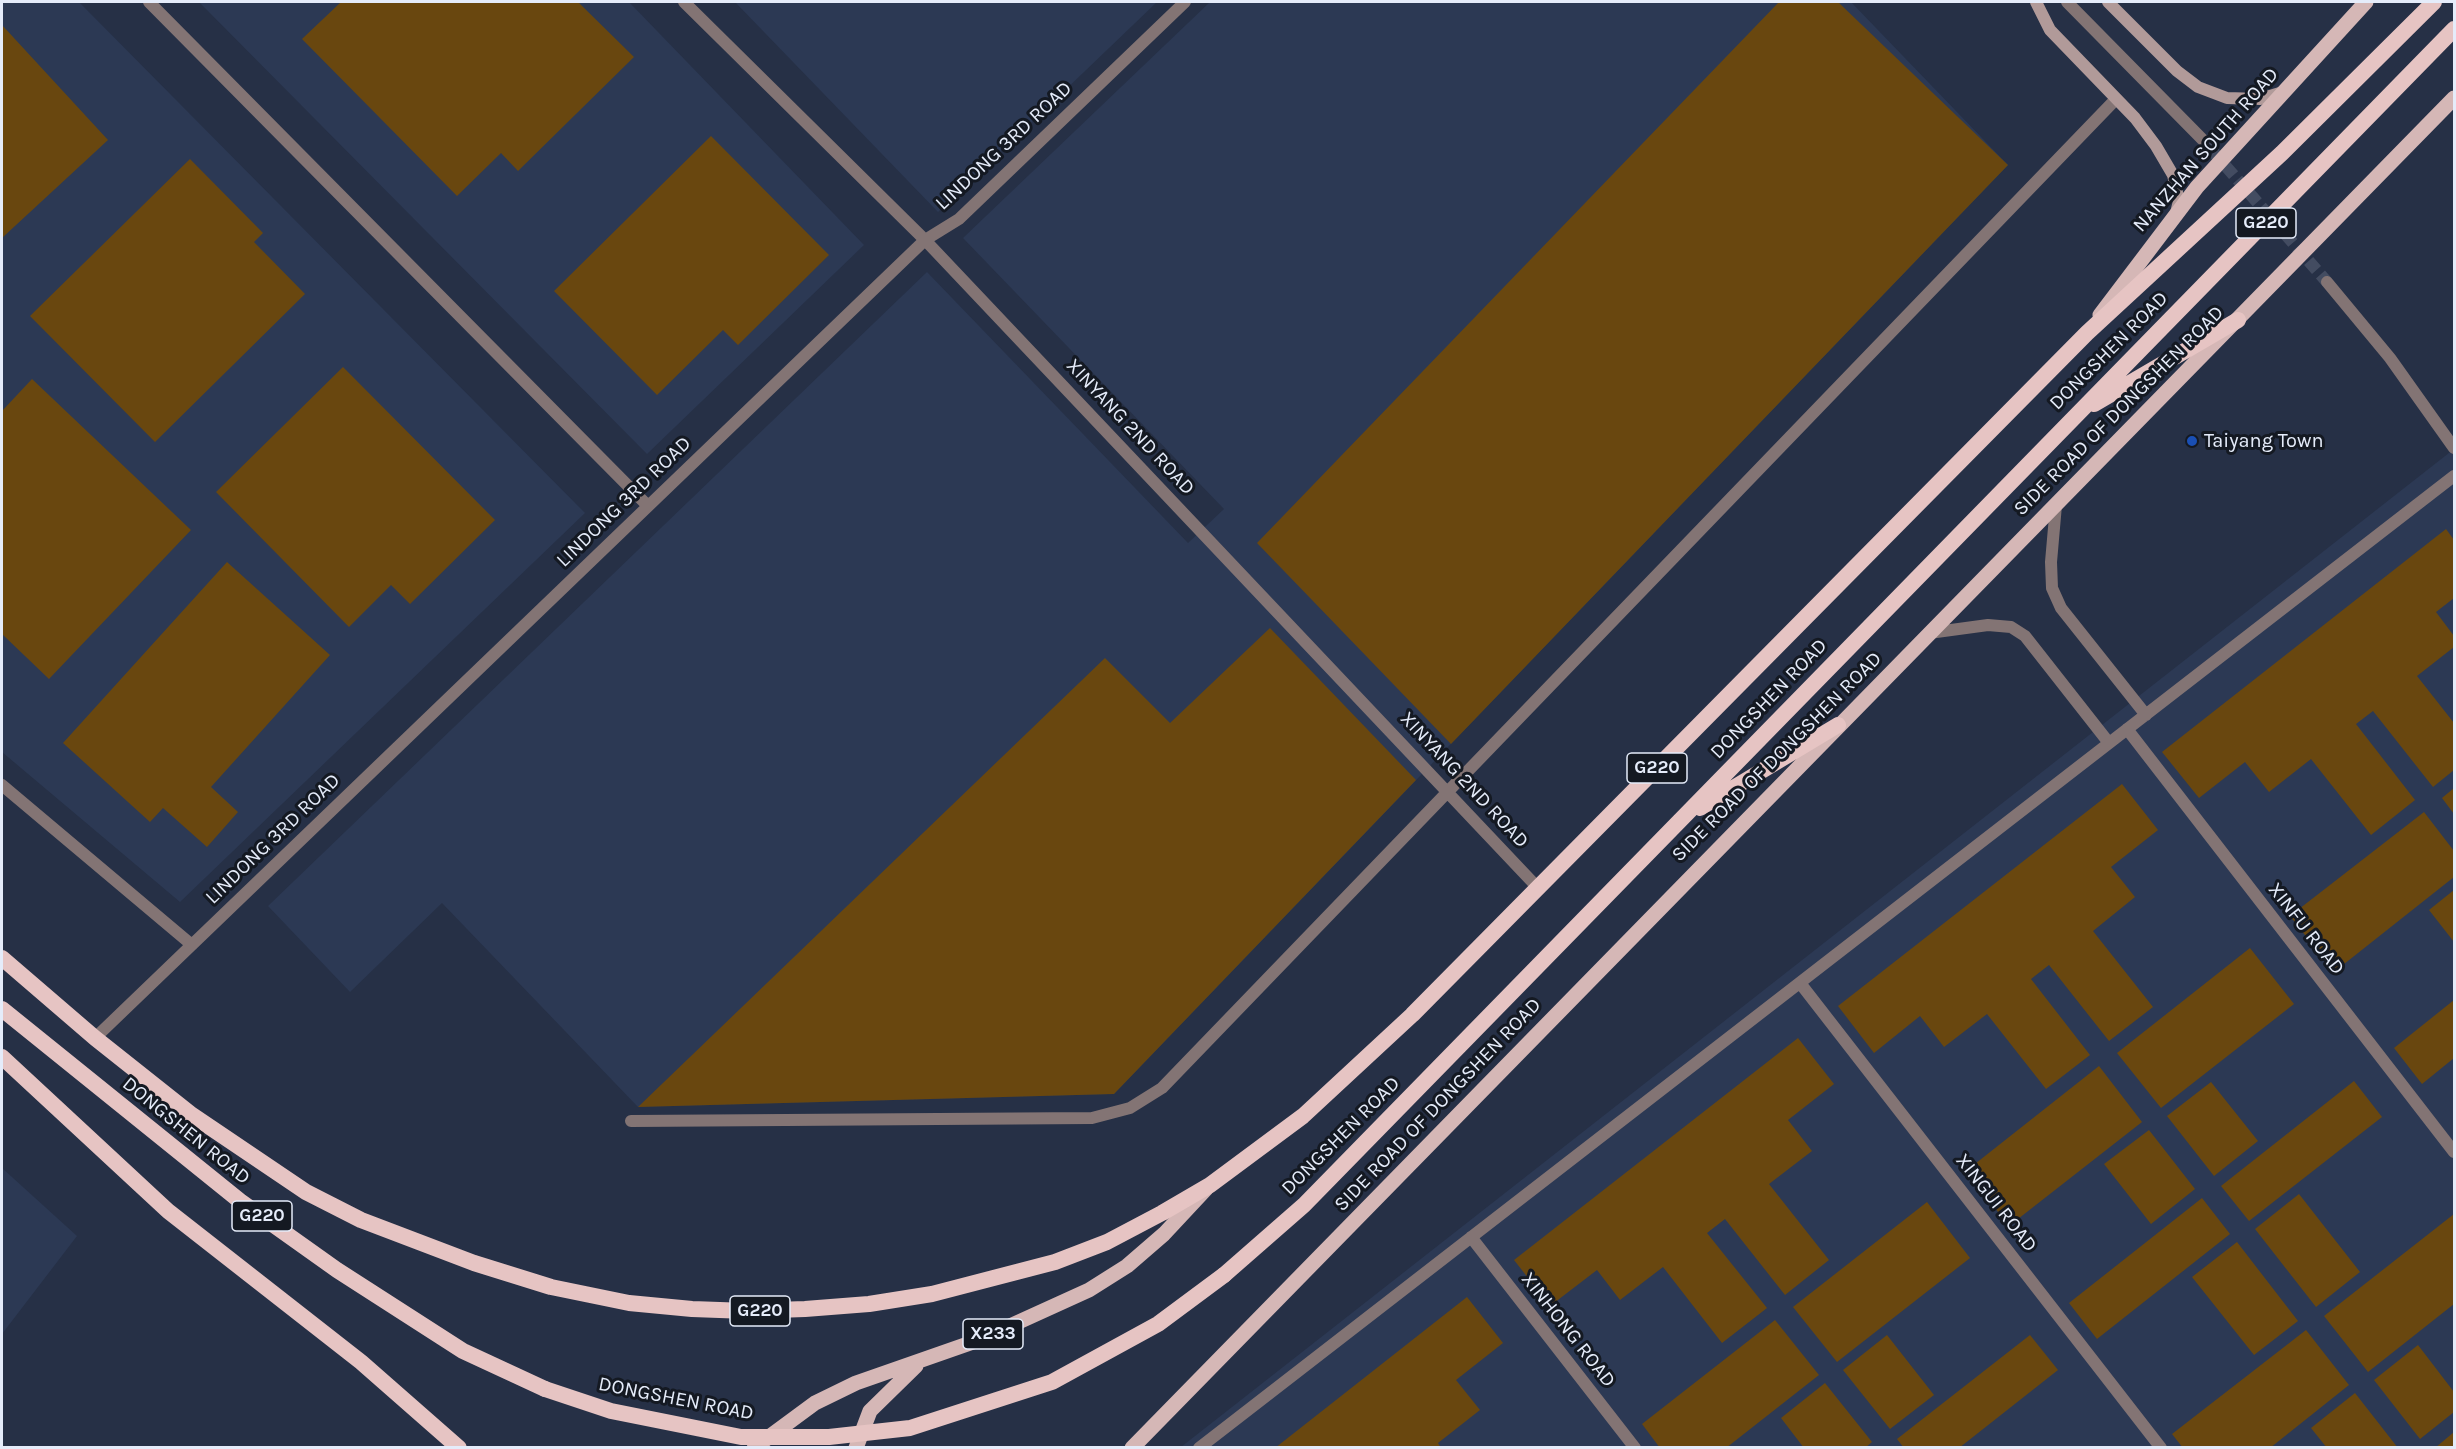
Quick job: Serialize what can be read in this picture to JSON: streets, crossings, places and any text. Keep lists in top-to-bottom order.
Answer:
{
  "streets": {
    "highway": ["G220", "DONGSHEN ROAD"],
    "main road": ["NANZHAN SOUTH ROAD", "SIDE ROAD OF DONGSHEN ROAD", "X233"],
    "street": [
      "LINDONG 3RD ROAD",
      "XINYANG 2ND ROAD",
      "XINFU ROAD",
      "XINGUI ROAD",
      "XINHONG ROAD"
    ]
  },
  "crossings": [
    ["LINDONG 3RD ROAD", "DONGSHEN ROAD"],
    ["LINDONG 3RD ROAD", "XINYANG 2ND ROAD"],
    ["NANZHAN SOUTH ROAD", "DONGSHEN ROAD"],
    ["DONGSHEN ROAD", "XINYANG 2ND ROAD"],
    ["DONGSHEN ROAD", "X233"]
  ],
  "places": ["Taiyang Town"]
}
